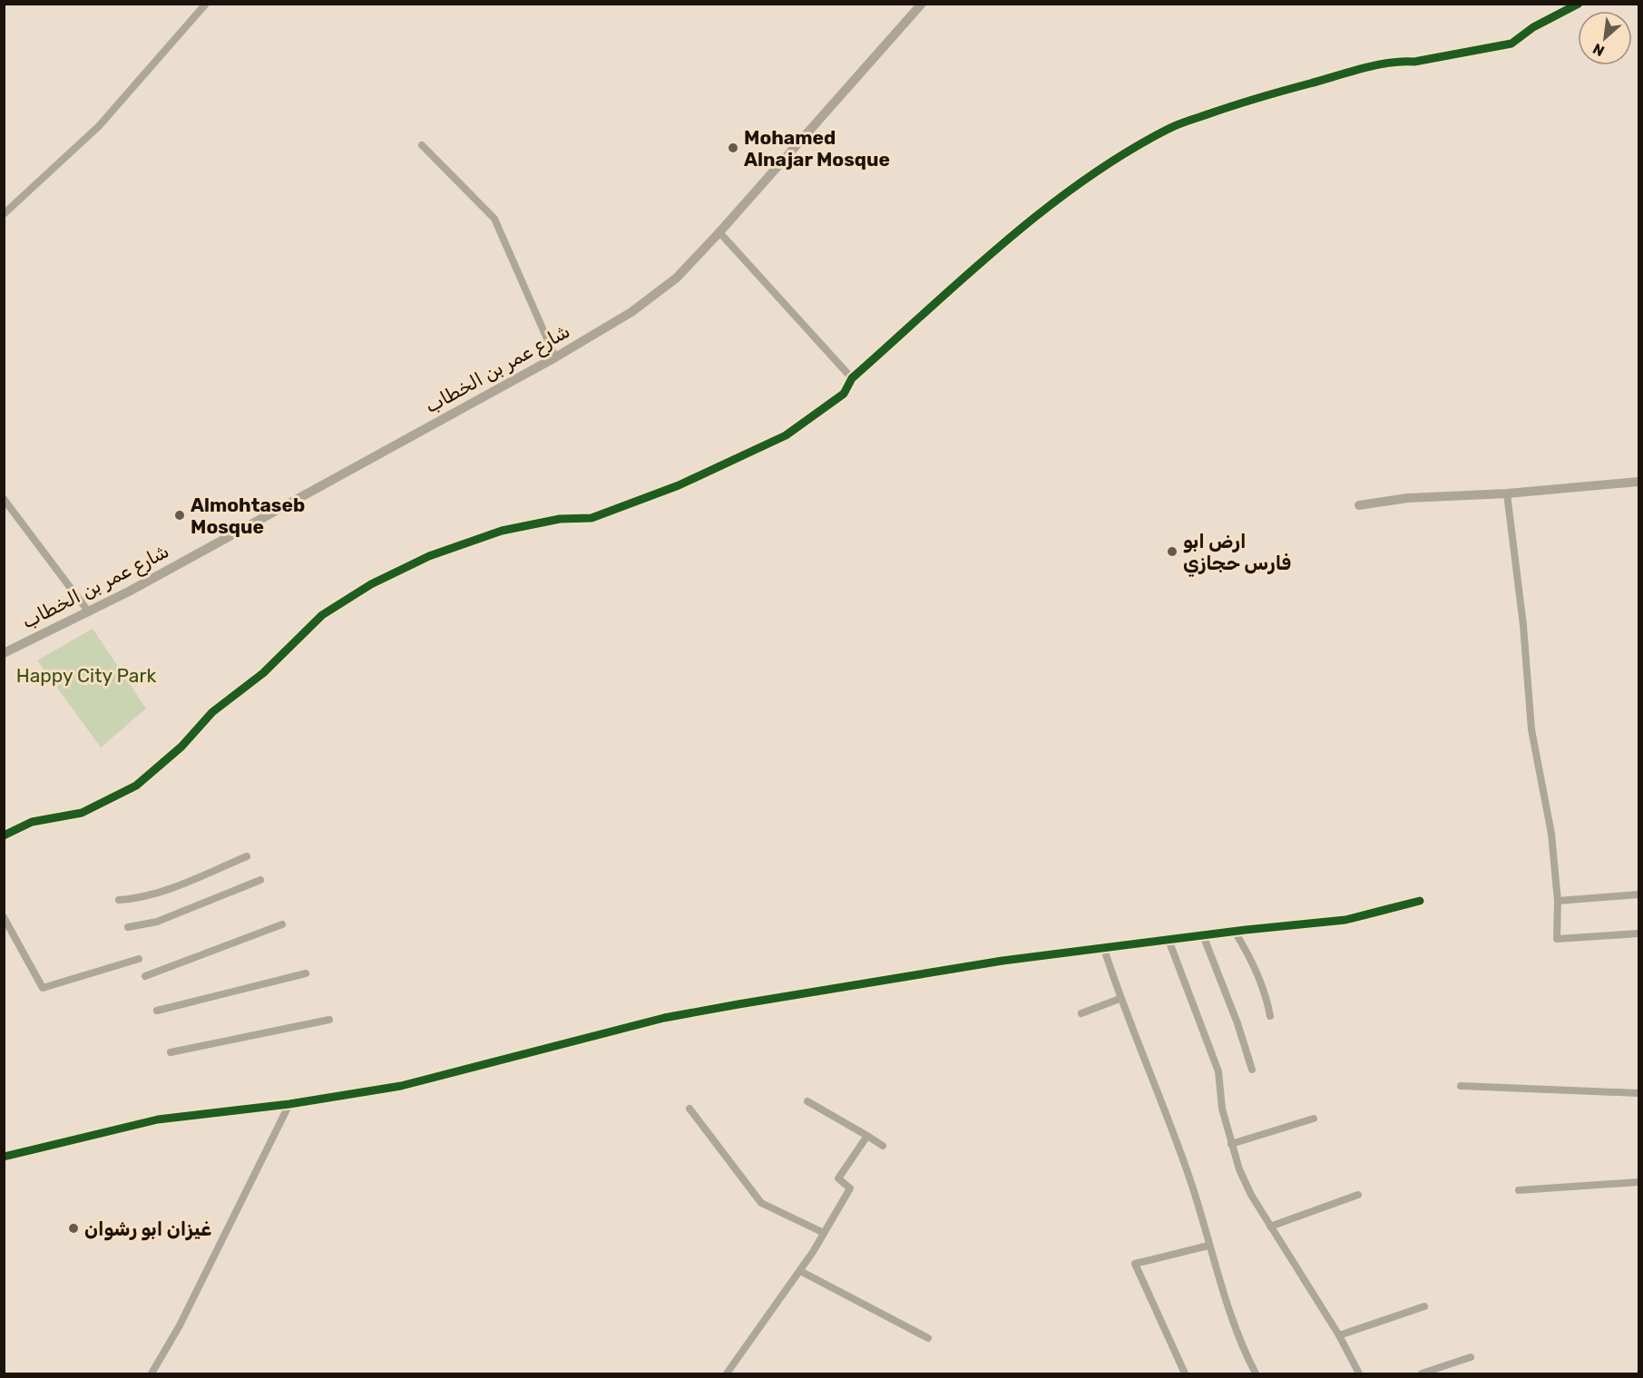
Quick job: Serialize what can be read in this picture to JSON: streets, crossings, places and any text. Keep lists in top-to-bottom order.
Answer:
{
  "streets": {
    "street": ["شارع عمر بن الخطاب"]
  },
  "parks": ["Happy City Park"],
  "places": [
    "Mohamed Alnajar Mosque",
    "Almohtaseb Mosque",
    "ارض ابو فارس حجازي",
    "غيزان ابو رشوان"
  ],
  "north": "bottom left"
}
